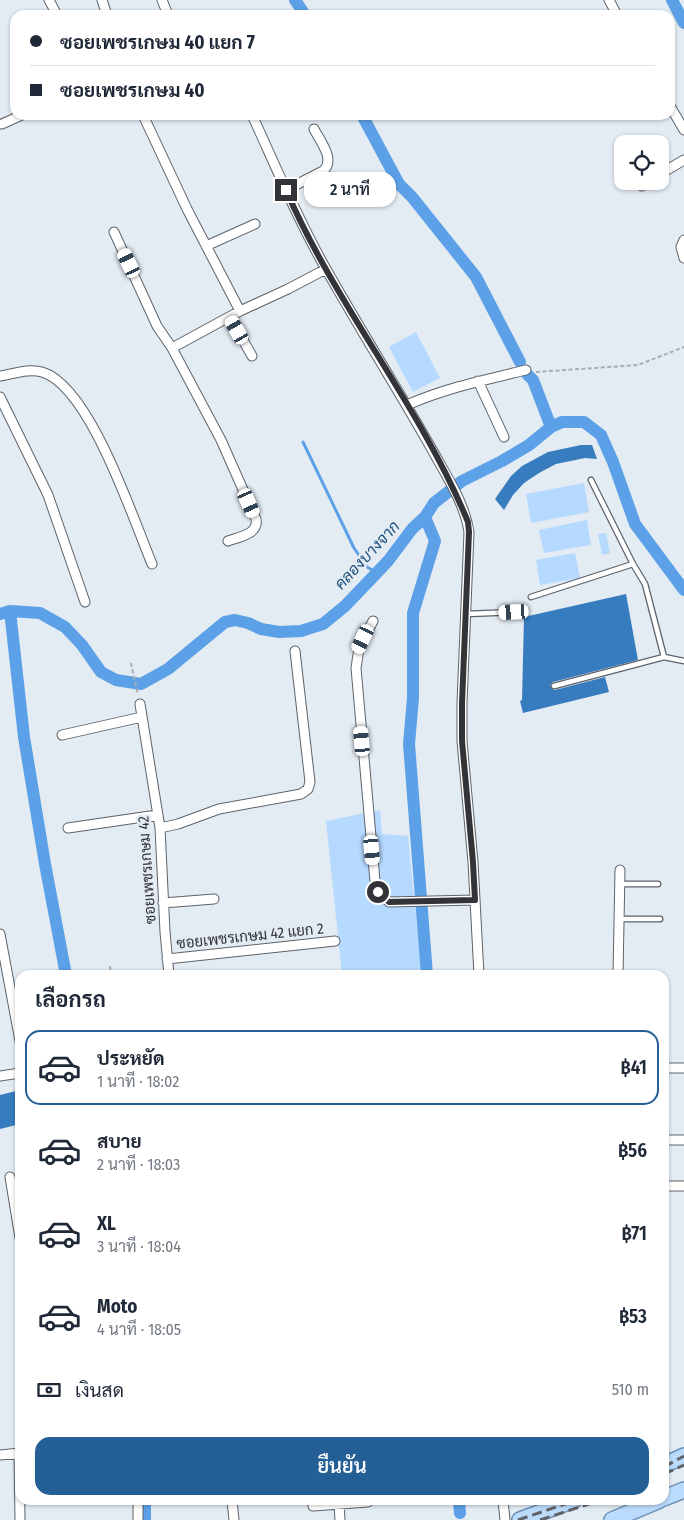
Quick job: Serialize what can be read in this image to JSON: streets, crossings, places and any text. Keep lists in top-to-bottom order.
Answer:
{
  "streets": {
    "street": ["ซอยเพชรเกษม 42", "ซอยเพชรเกษม 42 แยก 2"]
  },
  "crossings": [
    ["ซอยเพชรเกษม 42", "ซอยเพชรเกษม 42 แยก 2"]
  ],
  "water": ["คลองบางจาก"],
  "page": {
    "banner": ["ซอยเพชรเกษม 40 แยก 7", "ซอยเพชรเกษม 40"],
    "bubble": "2 นาที",
    "heading": "เลือกรถ",
    "list": [
      {
        "name": "ประหยัด",
        "note": "1 นาที · 18:02",
        "value": "฿41"
      },
      {
        "name": "สบาย",
        "note": "2 นาที · 18:03",
        "value": "฿56"
      },
      {
        "name": "XL",
        "note": "3 นาที · 18:04",
        "value": "฿71"
      },
      {
        "name": "Moto",
        "note": "4 นาที · 18:05",
        "value": "฿53"
      }
    ],
    "pay": ["เงินสด", "510 m"],
    "buttons": "ยืนยัน"
  }
}
